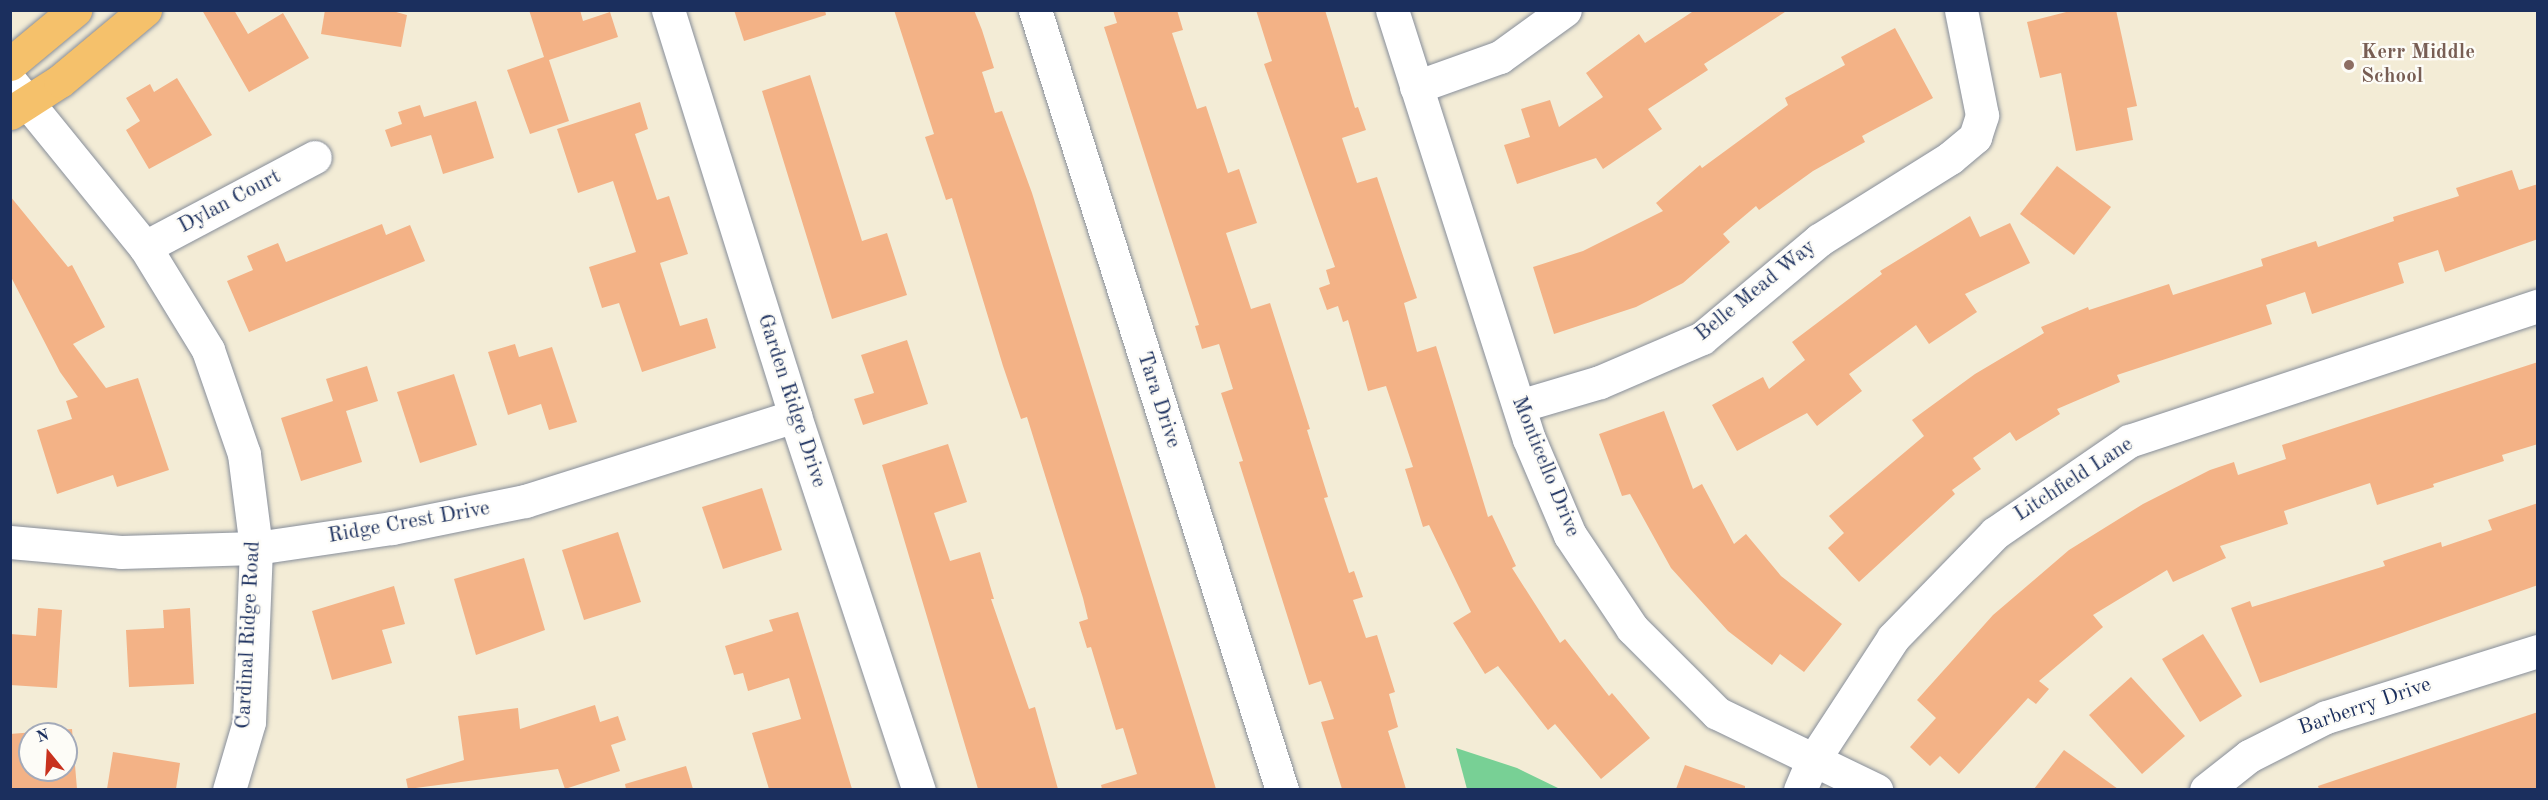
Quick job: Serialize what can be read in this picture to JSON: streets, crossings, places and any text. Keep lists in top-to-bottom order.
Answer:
{
  "streets": {
    "street": [
      "Dylan Court",
      "Belle Mead Way",
      "Tara Drive",
      "Garden Ridge Drive",
      "Monticello Drive",
      "Litchfield Lane",
      "Ridge Crest Drive",
      "Cardinal Ridge Road",
      "Barberry Drive"
    ]
  },
  "crossings": [
    ["Dylan Court", "Cardinal Ridge Road"],
    ["Belle Mead Way", "Monticello Drive"],
    ["Garden Ridge Drive", "Ridge Crest Drive"],
    ["Monticello Drive", "Litchfield Lane"],
    ["Ridge Crest Drive", "Cardinal Ridge Road"]
  ],
  "places": ["Kerr Middle School"],
  "north": "top"
}
